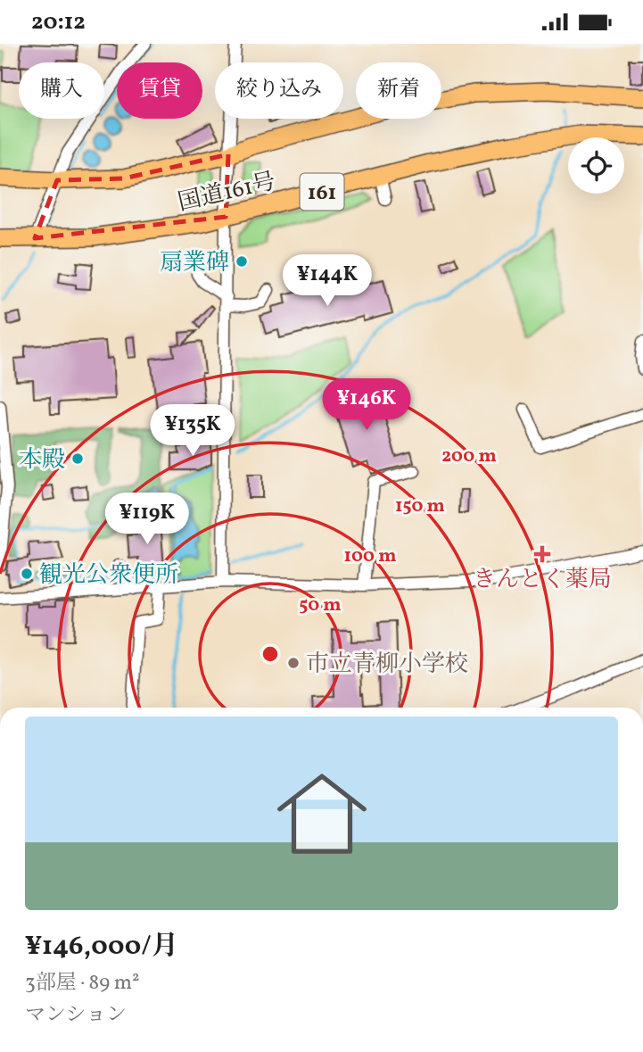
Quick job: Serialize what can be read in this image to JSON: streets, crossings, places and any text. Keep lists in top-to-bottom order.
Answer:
{
  "streets": {
    "highway": ["国道161号", "161"]
  },
  "places": {
    "other": [
      "扇業碑",
      "本殿",
      "観光公衆便所",
      "市立青柳小学校"
    ],
    "health": ["きんとく薬局"]
  },
  "page": {
    "status": "20:12",
    "chip": [
      "購入",
      "賃貸",
      "絞り込み",
      "新着"
    ],
    "price": [
      "¥144K",
      "¥146K",
      "¥135K",
      "¥119K"
    ],
    "list": [
      {
        "name": "¥146,000/月",
        "note": "3部屋 · 89 m² · マンション"
      }
    ]
  },
  "rings": [
    "200 m",
    "150 m",
    "100 m",
    "50 m"
  ]
}
